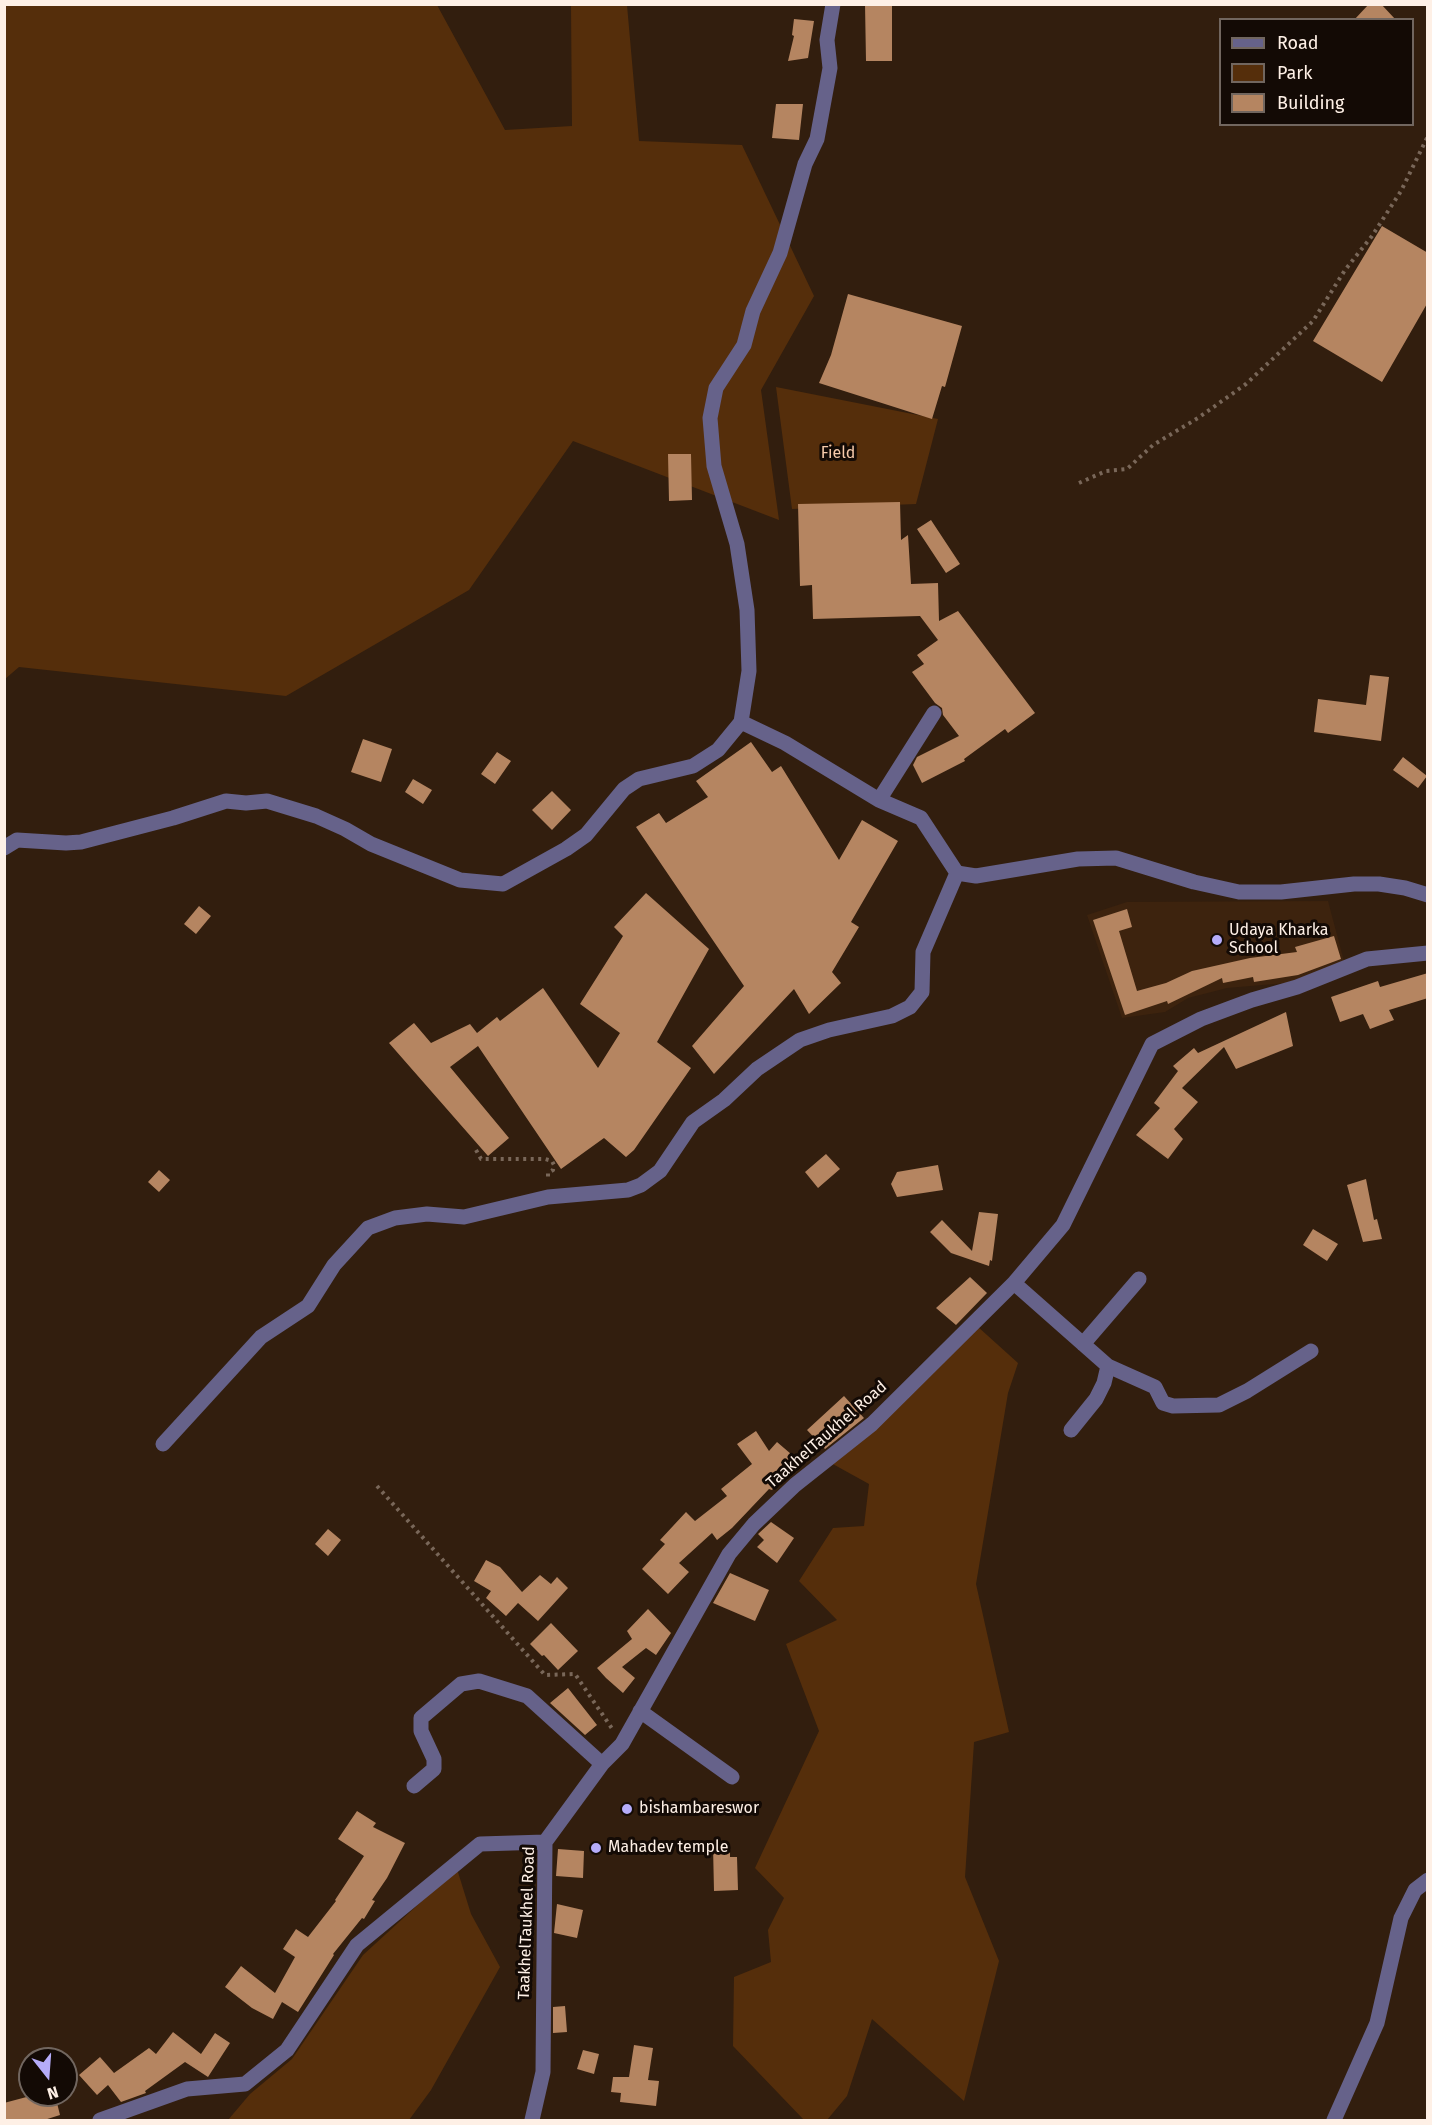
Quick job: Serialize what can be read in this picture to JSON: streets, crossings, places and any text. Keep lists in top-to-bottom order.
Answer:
{
  "streets": {
    "street": ["TaakhelTaukhel Road"]
  },
  "parks": ["Field"],
  "places": ["Udaya Kharka School", "bishambareswor", "Mahadev temple"],
  "legend": ["Road", "Park", "Building"],
  "north": "bottom"
}
